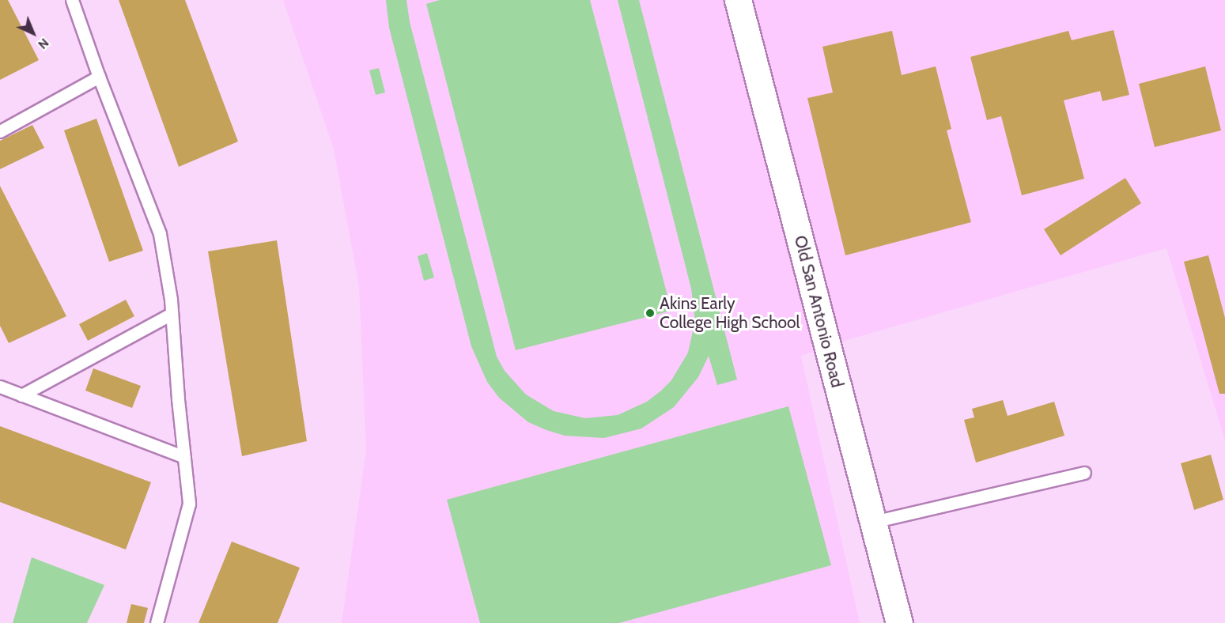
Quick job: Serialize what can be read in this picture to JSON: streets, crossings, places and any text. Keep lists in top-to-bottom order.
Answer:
{
  "streets": {
    "street": ["Old San Antonio Road"]
  },
  "places": ["Akins Early College High School"],
  "north": "bottom right"
}
